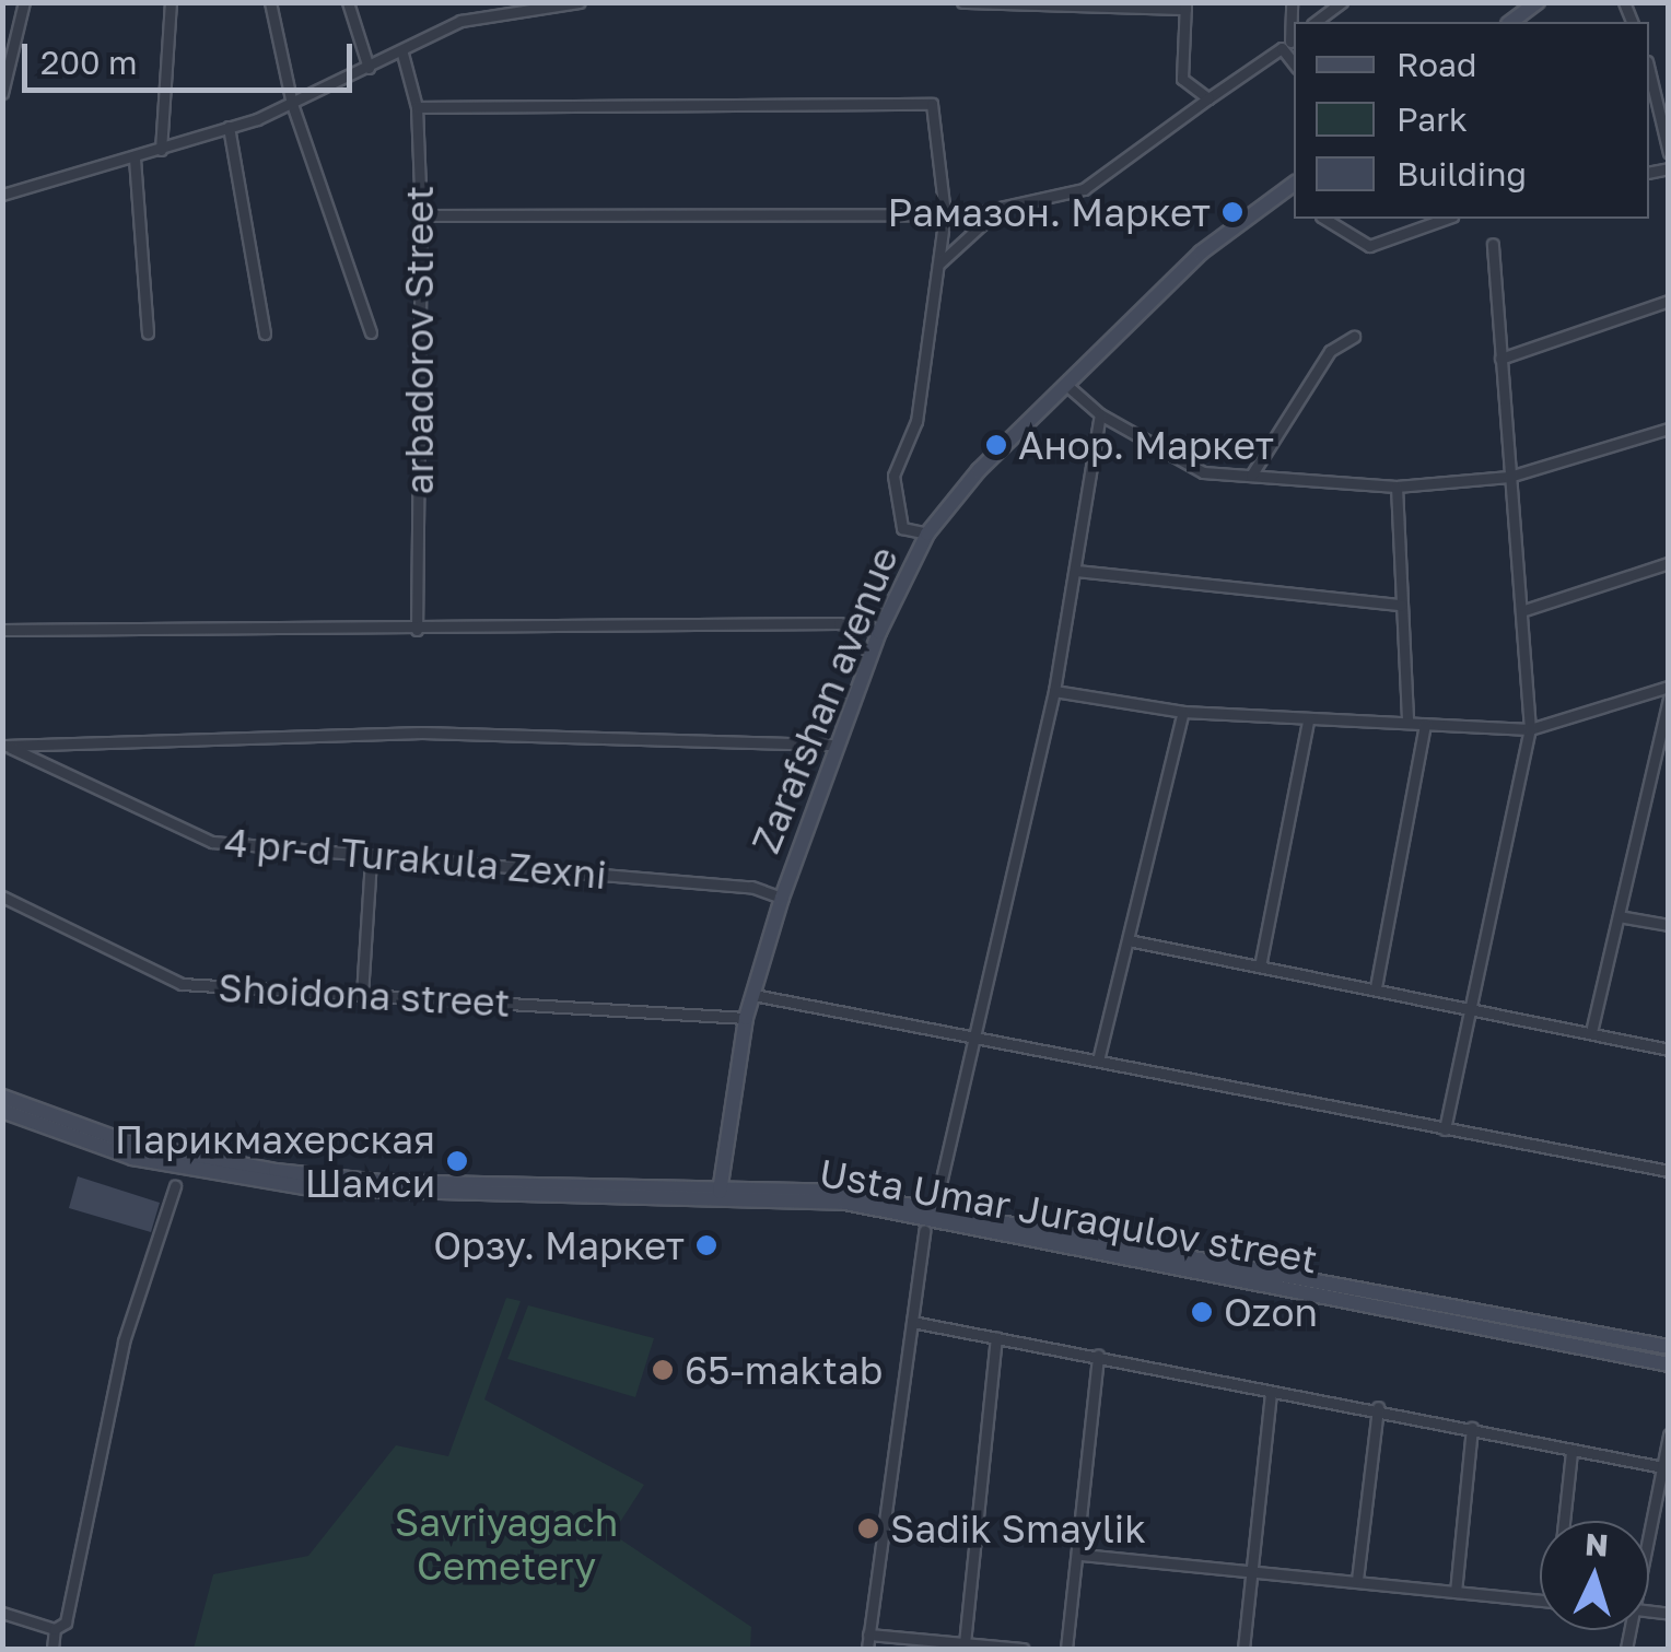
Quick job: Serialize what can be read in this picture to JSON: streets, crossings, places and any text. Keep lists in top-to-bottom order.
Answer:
{
  "streets": {
    "main road": ["Zarafshan avenue", "Usta Umar Juraqulov street"],
    "street": ["arbadorov Street", "4 pr-d Turakula Zexni", "Shoidona street"]
  },
  "crossings": [
    ["Zarafshan avenue", "4 pr-d Turakula Zexni"],
    ["Zarafshan avenue", "Shoidona street"],
    ["Zarafshan avenue", "Usta Umar Juraqulov street"]
  ],
  "parks": ["Savriyagach Cemetery"],
  "places": [
    "Рамазон. Маркет",
    "Анор. Маркет",
    "Парикмахерская Шамси",
    "Орзу. Маркет",
    "Ozon",
    "65-maktab",
    "Sadik Smaylik"
  ],
  "legend": ["Road", "Park", "Building"],
  "scale_bar": "200 m",
  "north": "top"
}
